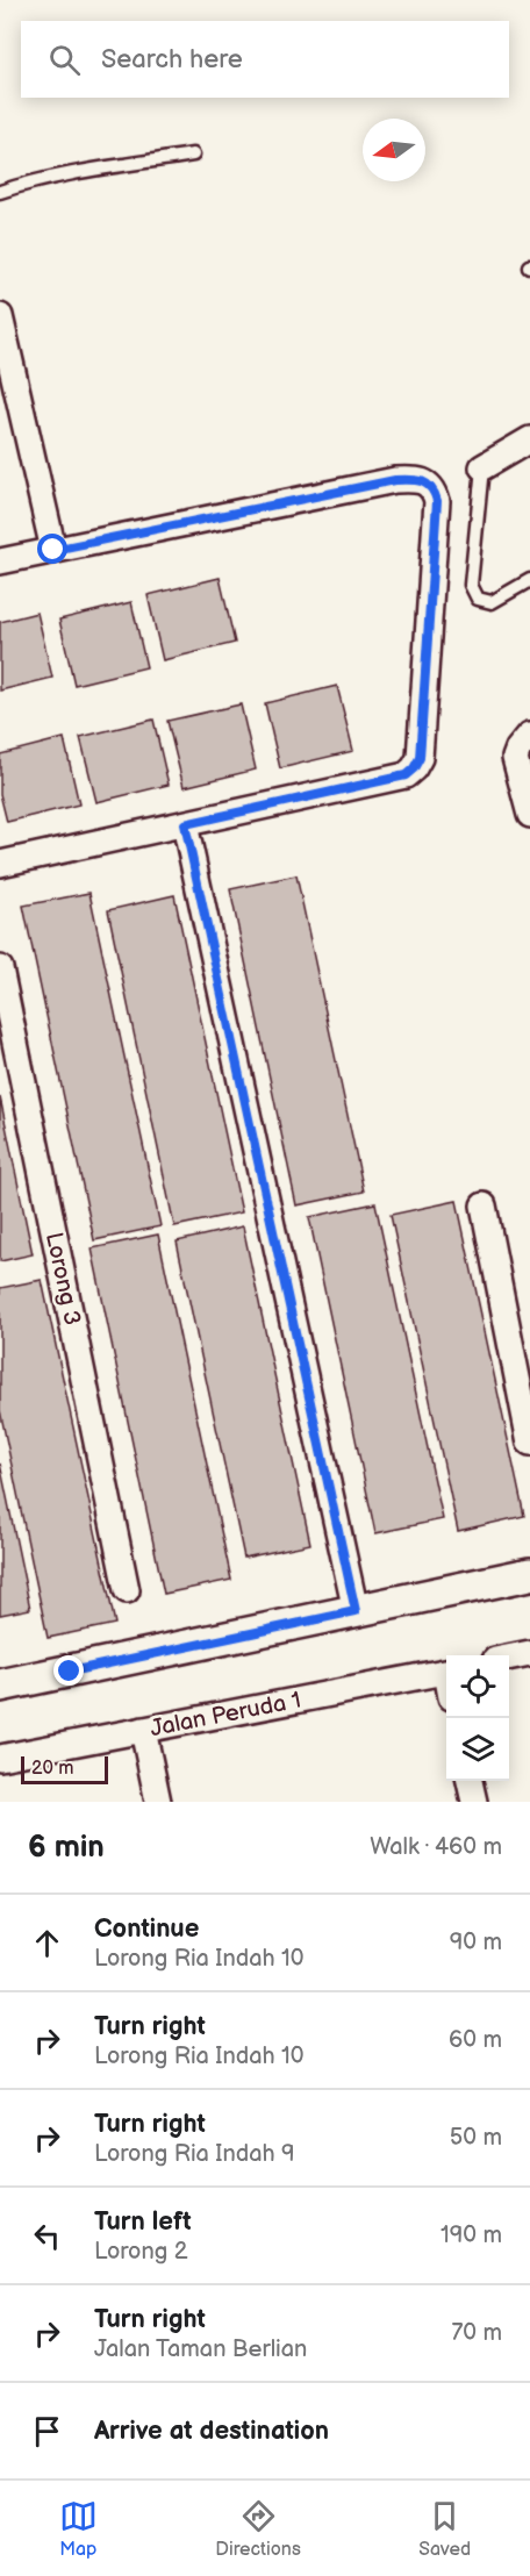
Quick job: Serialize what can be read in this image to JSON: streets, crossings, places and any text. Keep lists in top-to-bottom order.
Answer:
{
  "streets": {
    "street": ["Lorong 3", "Jalan Peruda 1"]
  },
  "scale_bar": "20 m",
  "north": "left",
  "page": {
    "search": "Search here",
    "scale": "20 m",
    "heading": ["6 min", "Walk · 460 m"],
    "list": [
      ["Continue", "Lorong Ria Indah 10", "90 m"],
      ["Turn right", "Lorong Ria Indah 10", "60 m"],
      ["Turn right", "Lorong Ria Indah 9", "50 m"],
      ["Turn left", "Lorong 2", "190 m"],
      ["Turn right", "Jalan Taman Berlian", "70 m"],
      "Arrive at destination"
    ],
    "nav": ["Map", "Directions", "Saved"]
  }
}
